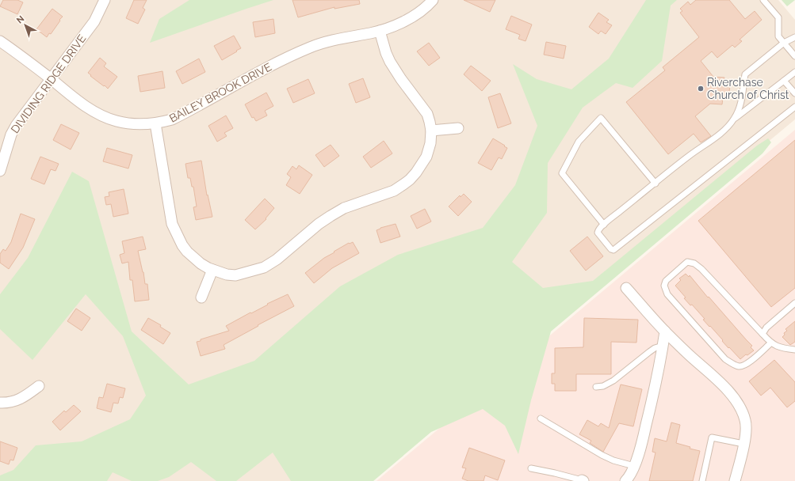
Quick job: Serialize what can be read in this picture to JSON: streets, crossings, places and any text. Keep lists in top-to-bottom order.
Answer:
{
  "streets": {
    "street": ["DIVIDING RIDGE DRIVE", "BAILEY BROOK DRIVE"]
  },
  "crossings": [
    ["DIVIDING RIDGE DRIVE", "BAILEY BROOK DRIVE"]
  ],
  "places": ["Riverchase Church of Christ"],
  "north": "top left"
}
